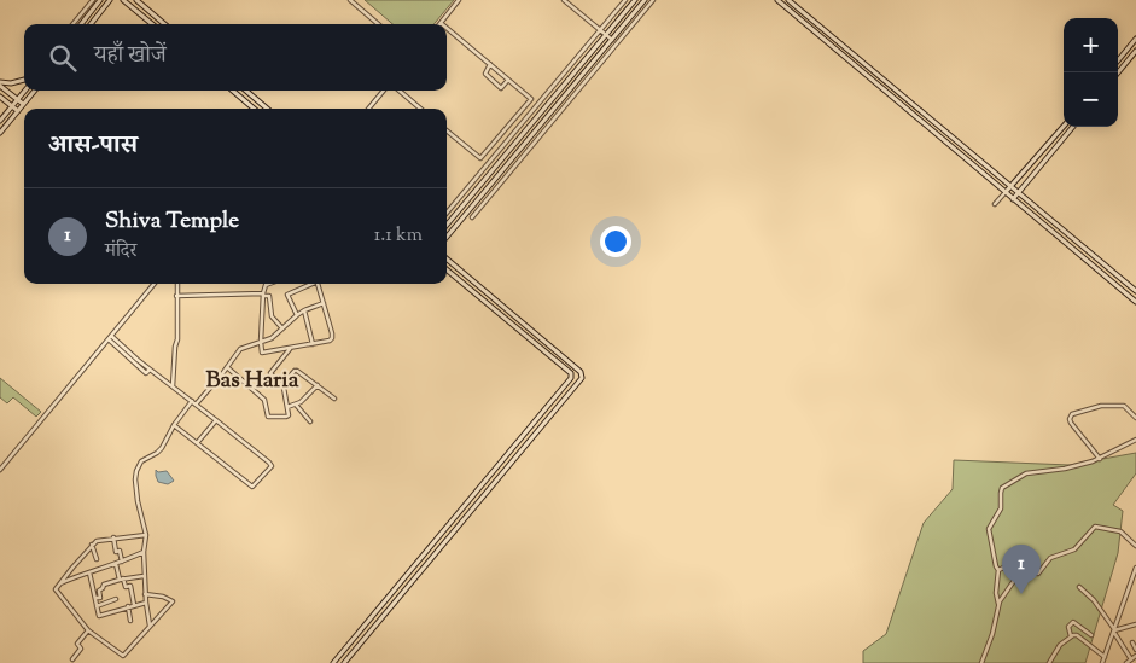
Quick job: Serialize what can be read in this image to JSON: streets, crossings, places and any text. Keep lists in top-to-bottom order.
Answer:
{
  "districts": ["Bas Haria"],
  "page": {
    "map_buttons": ["+", "−"],
    "search": "यहाँ खोजें",
    "heading": "आस-पास",
    "list": [
      {
        "mark": "1",
        "name": "Shiva Temple",
        "note": "मंदिर",
        "value": "1.1 km"
      }
    ],
    "pins": "1"
  }
}
